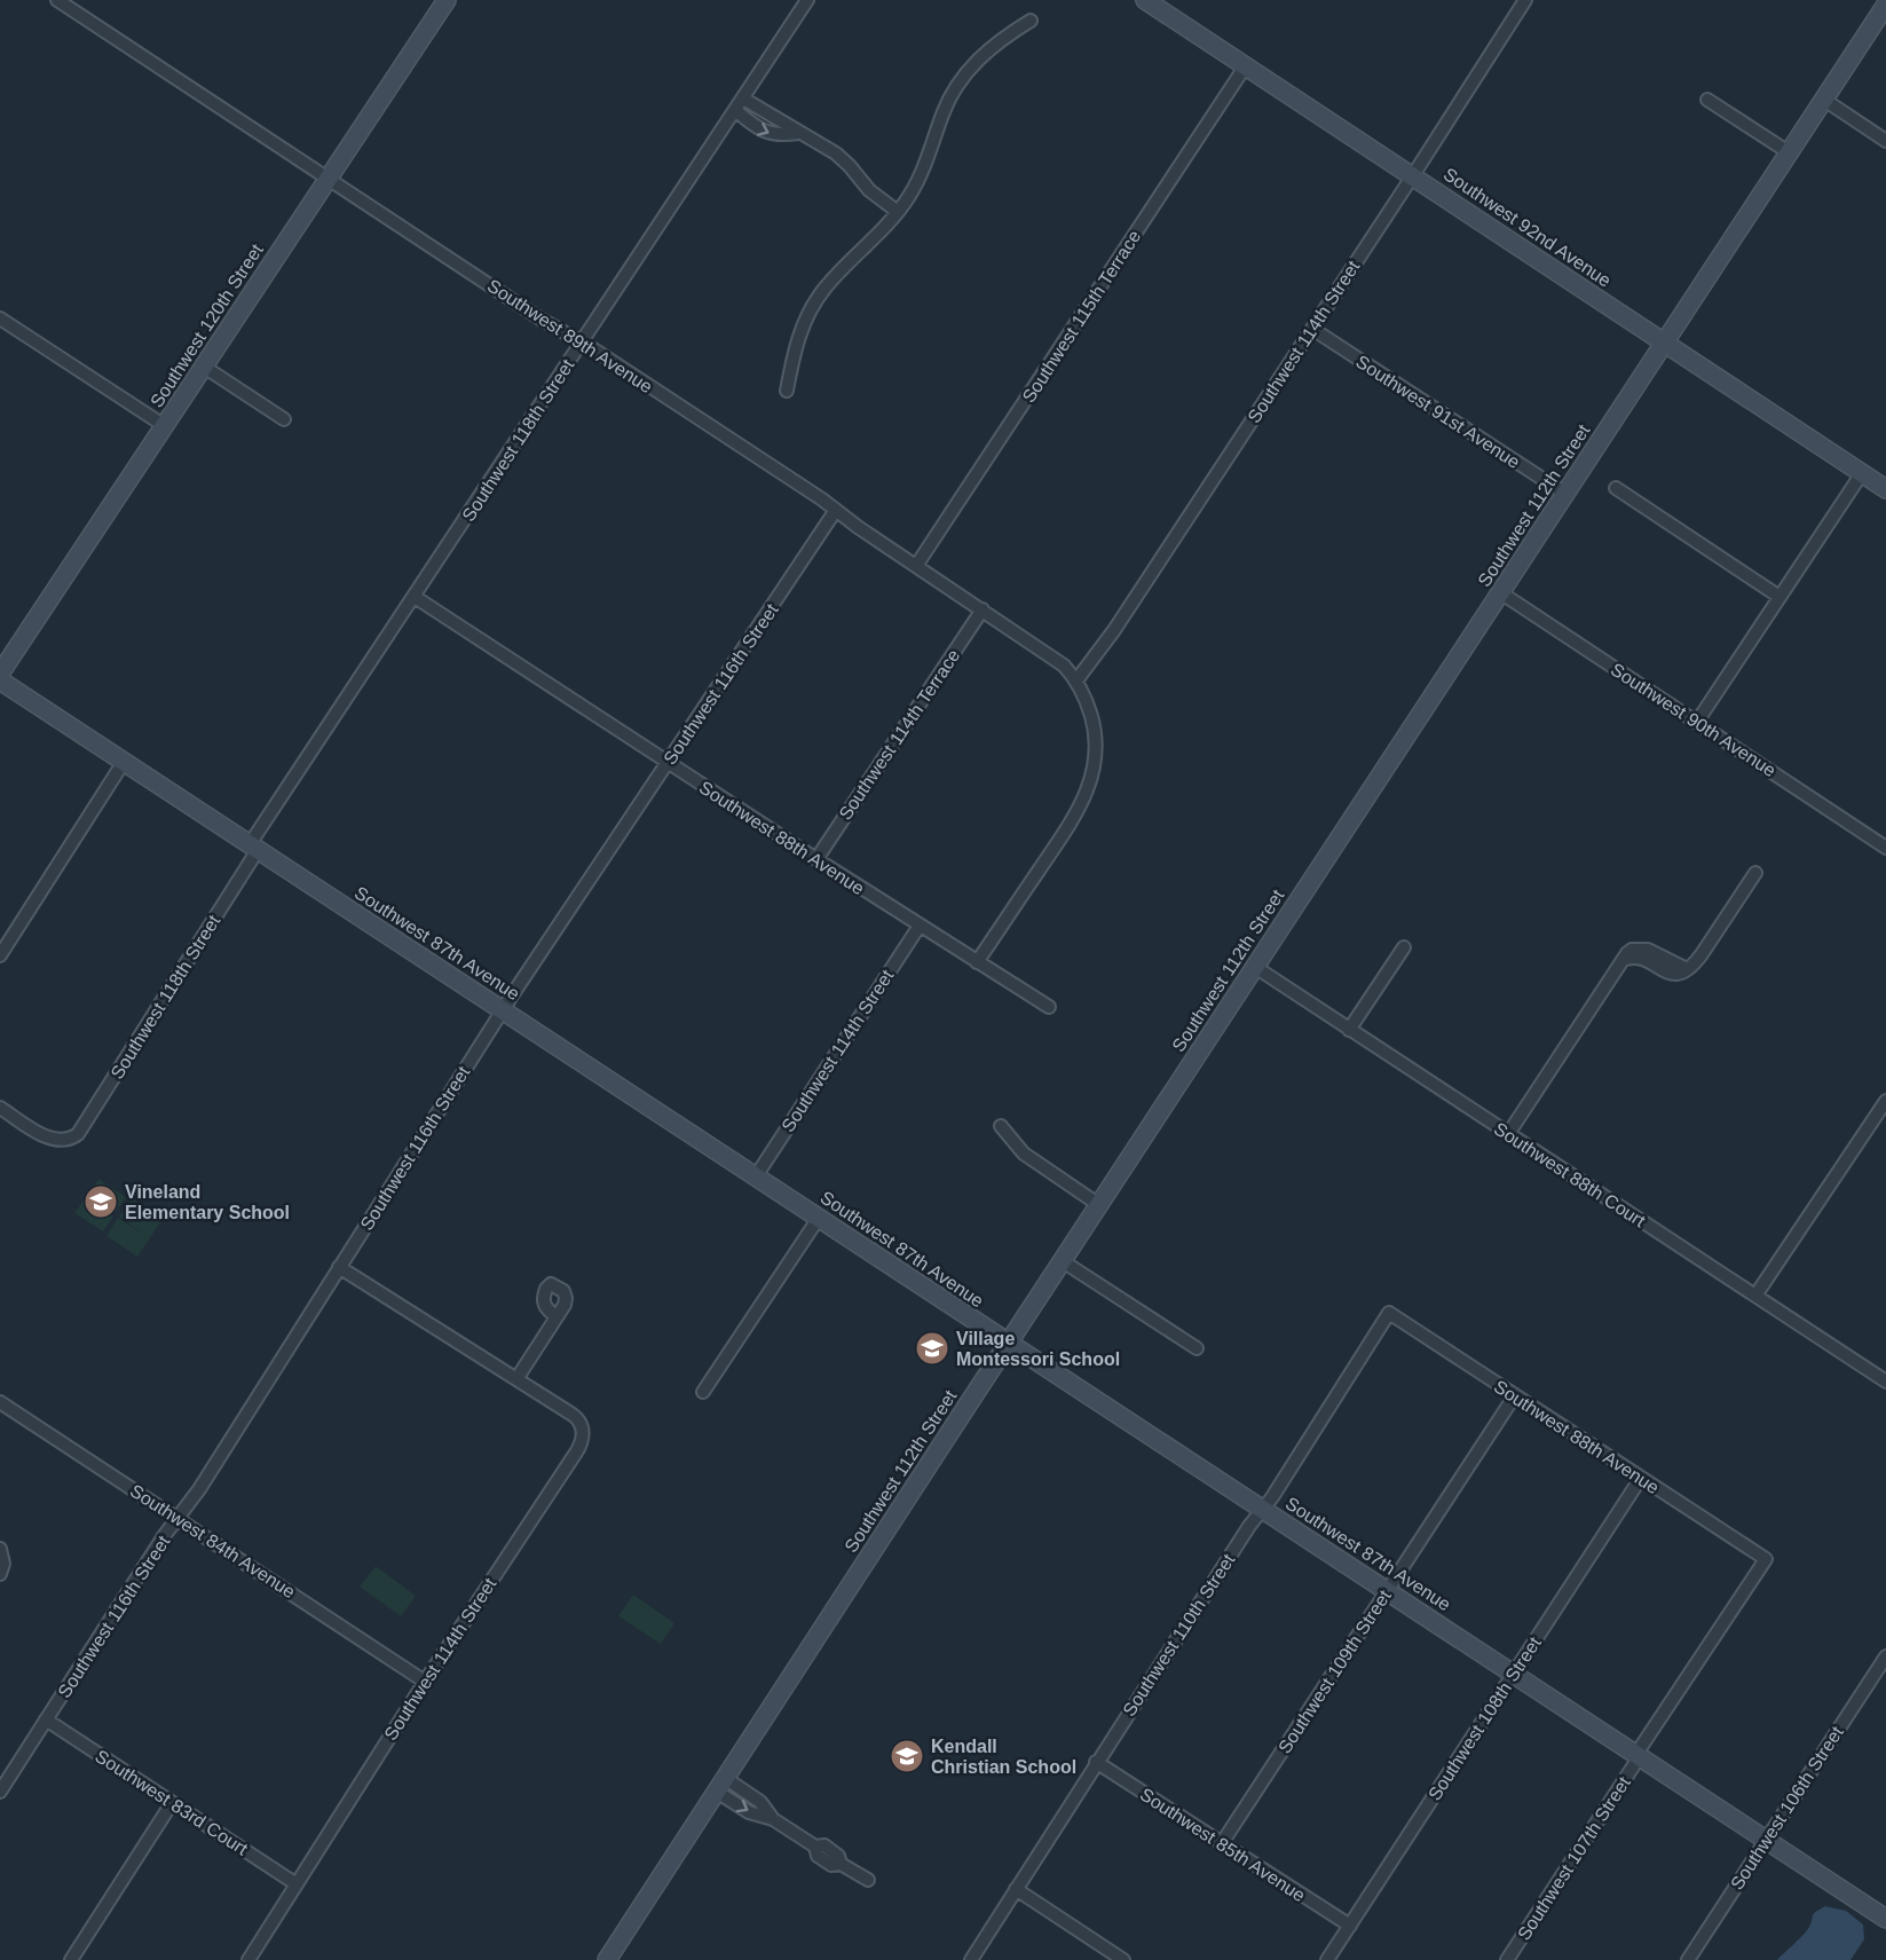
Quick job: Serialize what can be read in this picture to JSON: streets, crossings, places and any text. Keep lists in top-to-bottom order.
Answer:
{
  "streets": {
    "main road": [
      "Southwest 92nd Avenue",
      "Southwest 120th Street",
      "Southwest 112th Street",
      "Southwest 87th Avenue"
    ],
    "street": [
      "Southwest 115th Terrace",
      "Southwest 89th Avenue",
      "Southwest 114th Street",
      "Southwest 91st Avenue",
      "Southwest 118th Street",
      "Southwest 116th Street",
      "Southwest 90th Avenue",
      "Southwest 114th Terrace",
      "Southwest 88th Avenue",
      "Southwest 88th Court",
      "Southwest 84th Avenue",
      "Southwest 110th Street",
      "Southwest 109th Street",
      "Southwest 108th Street",
      "Southwest 83rd Court",
      "Southwest 106th Street",
      "Southwest 85th Avenue",
      "Southwest 107th Street"
    ]
  },
  "crossings": [
    ["Southwest 92nd Avenue", "Southwest 115th Terrace"],
    ["Southwest 92nd Avenue", "Southwest 114th Street"],
    ["Southwest 92nd Avenue", "Southwest 112th Street"],
    ["Southwest 115th Terrace", "Southwest 89th Avenue"],
    ["Southwest 120th Street", "Southwest 89th Avenue"],
    ["Southwest 89th Avenue", "Southwest 114th Street"],
    ["Southwest 89th Avenue", "Southwest 118th Street"],
    ["Southwest 89th Avenue", "Southwest 116th Street"],
    ["Southwest 89th Avenue", "Southwest 114th Terrace"],
    ["Southwest 114th Street", "Southwest 91st Avenue"],
    ["Southwest 114th Street", "Southwest 88th Avenue"],
    ["Southwest 114th Street", "Southwest 87th Avenue"],
    ["Southwest 114th Street", "Southwest 84th Avenue"],
    ["Southwest 114th Street", "Southwest 83rd Court"],
    ["Southwest 91st Avenue", "Southwest 112th Street"],
    ["Southwest 118th Street", "Southwest 88th Avenue"],
    ["Southwest 118th Street", "Southwest 87th Avenue"],
    ["Southwest 112th Street", "Southwest 90th Avenue"],
    ["Southwest 112th Street", "Southwest 87th Avenue"],
    ["Southwest 112th Street", "Southwest 88th Court"],
    ["Southwest 116th Street", "Southwest 88th Avenue"],
    ["Southwest 116th Street", "Southwest 87th Avenue"],
    ["Southwest 116th Street", "Southwest 84th Avenue"],
    ["Southwest 116th Street", "Southwest 83rd Court"],
    ["Southwest 114th Terrace", "Southwest 88th Avenue"],
    ["Southwest 88th Avenue", "Southwest 110th Street"],
    ["Southwest 88th Avenue", "Southwest 109th Street"],
    ["Southwest 88th Avenue", "Southwest 108th Street"],
    ["Southwest 88th Avenue", "Southwest 107th Street"],
    ["Southwest 87th Avenue", "Southwest 110th Street"],
    ["Southwest 87th Avenue", "Southwest 109th Street"],
    ["Southwest 87th Avenue", "Southwest 108th Street"],
    ["Southwest 87th Avenue", "Southwest 106th Street"],
    ["Southwest 87th Avenue", "Southwest 107th Street"],
    ["Southwest 110th Street", "Southwest 85th Avenue"],
    ["Southwest 109th Street", "Southwest 85th Avenue"],
    ["Southwest 108th Street", "Southwest 85th Avenue"]
  ],
  "places": {
    "school or university": ["Vineland Elementary School", "Village Montessori School", "Kendall Christian School"]
  }
}
